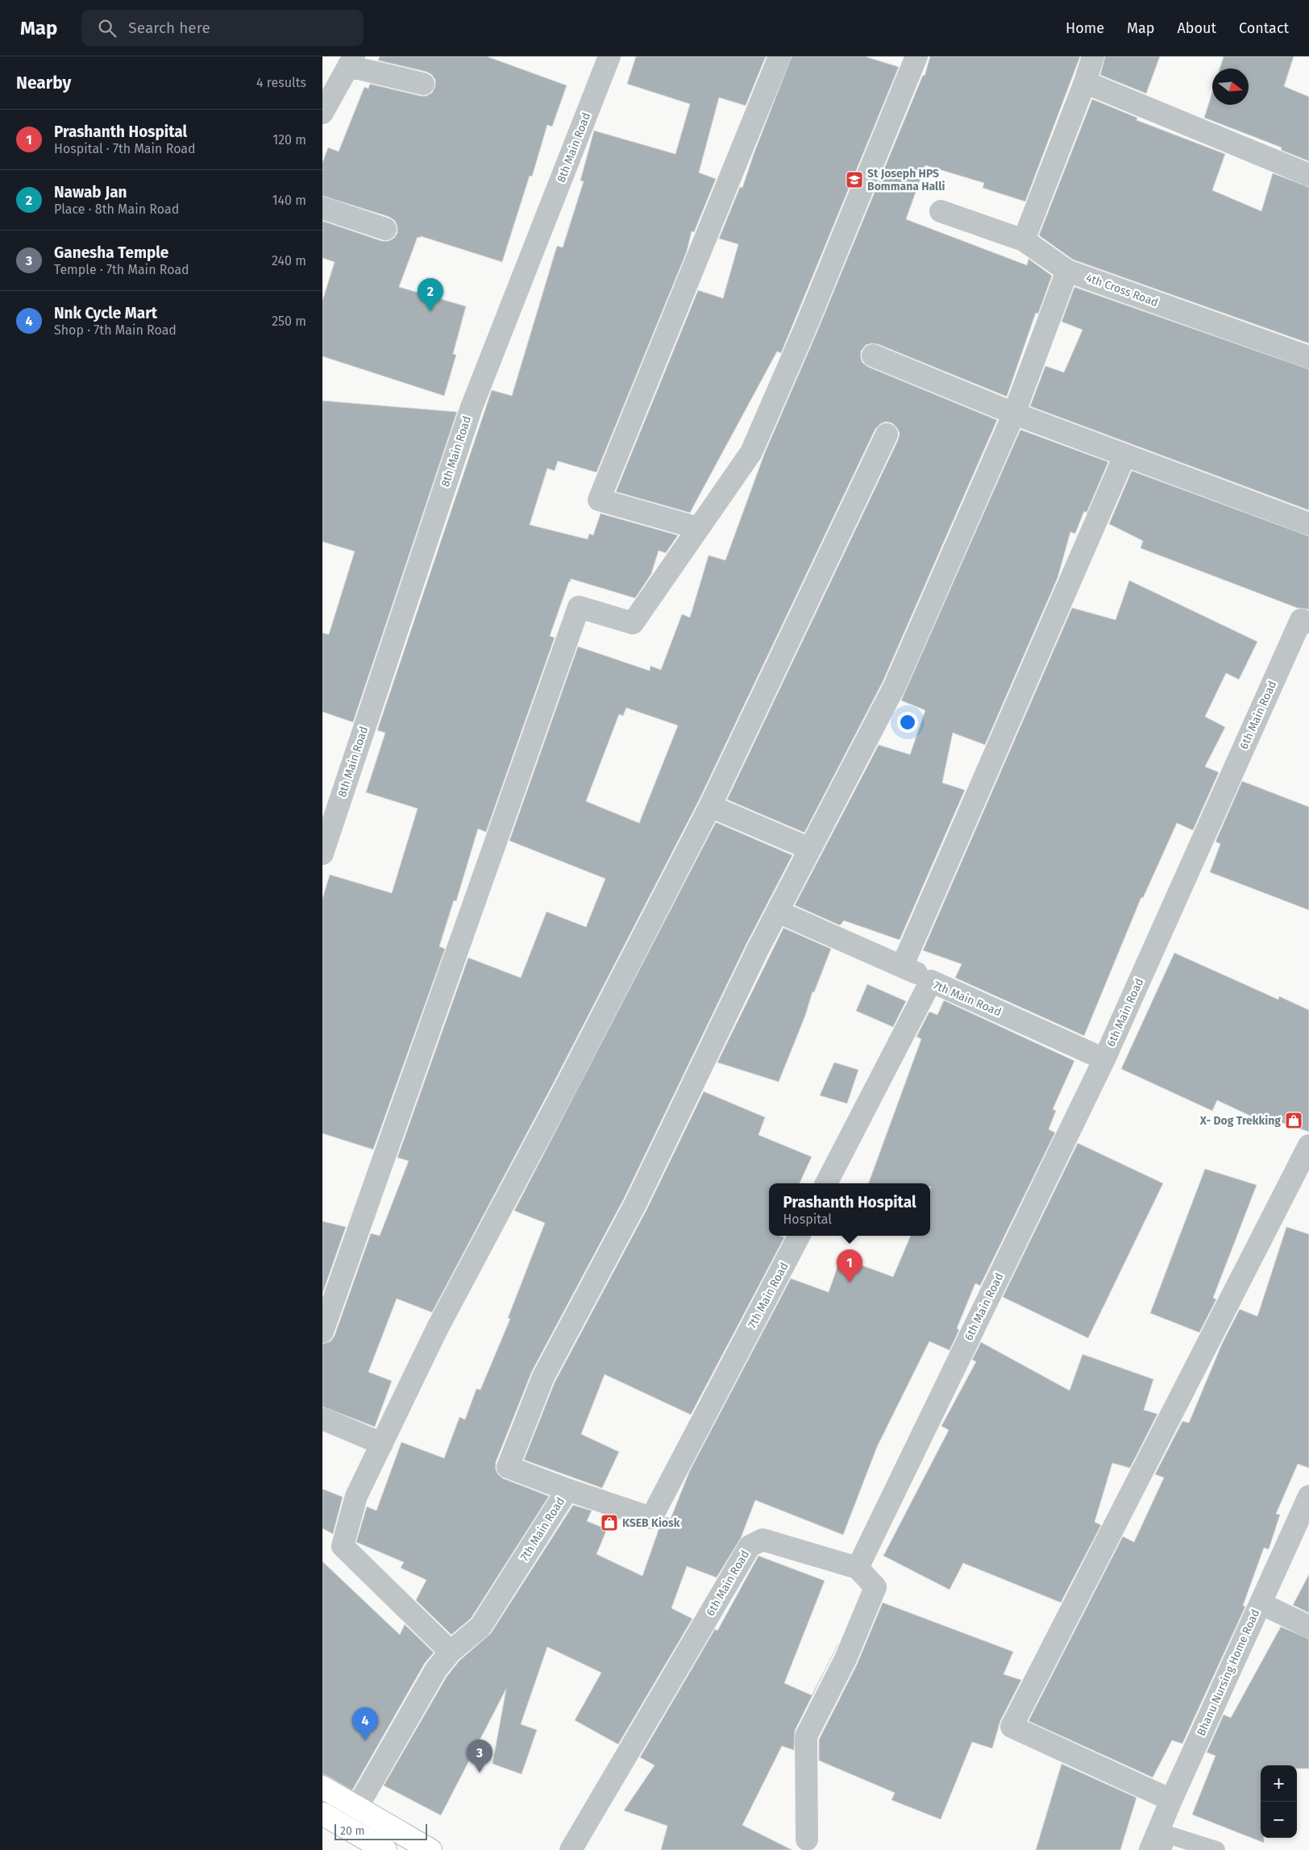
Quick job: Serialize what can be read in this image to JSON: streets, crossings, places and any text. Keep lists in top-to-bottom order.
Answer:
{
  "streets": {
    "street": [
      "8th Main Road",
      "4th Cross Road",
      "6th Main Road",
      "7th Main Road",
      "Bhanu Nursing Home Road"
    ]
  },
  "crossings": [
    ["6th Main Road", "7th Main Road"]
  ],
  "places": {
    "school or university": ["St Joseph HPS Bommana Halli"],
    "shop": ["X- Dog Trekking", "KSEB Kiosk"]
  },
  "scale_bar": "20 m",
  "north": "right",
  "page": {
    "header": "Map",
    "search": "Search here",
    "nav": [
      "Home",
      "Map",
      "About",
      "Contact"
    ],
    "heading": ["Nearby", "4 results"],
    "list": [
      {
        "mark": "1",
        "name": "Prashanth Hospital",
        "note": "Hospital · 7th Main Road",
        "value": "120 m"
      },
      {
        "mark": "2",
        "name": "Nawab Jan",
        "note": "Place · 8th Main Road",
        "value": "140 m"
      },
      {
        "mark": "3",
        "name": "Ganesha Temple",
        "note": "Temple · 7th Main Road",
        "value": "240 m"
      },
      {
        "mark": "4",
        "name": "Nnk Cycle Mart",
        "note": "Shop · 7th Main Road",
        "value": "250 m"
      }
    ],
    "pins": [
      "2",
      "1",
      "4",
      "3"
    ],
    "popup": ["Prashanth Hospital", "Hospital"],
    "map_buttons": ["+", "−"],
    "scale": "20 m"
  }
}
